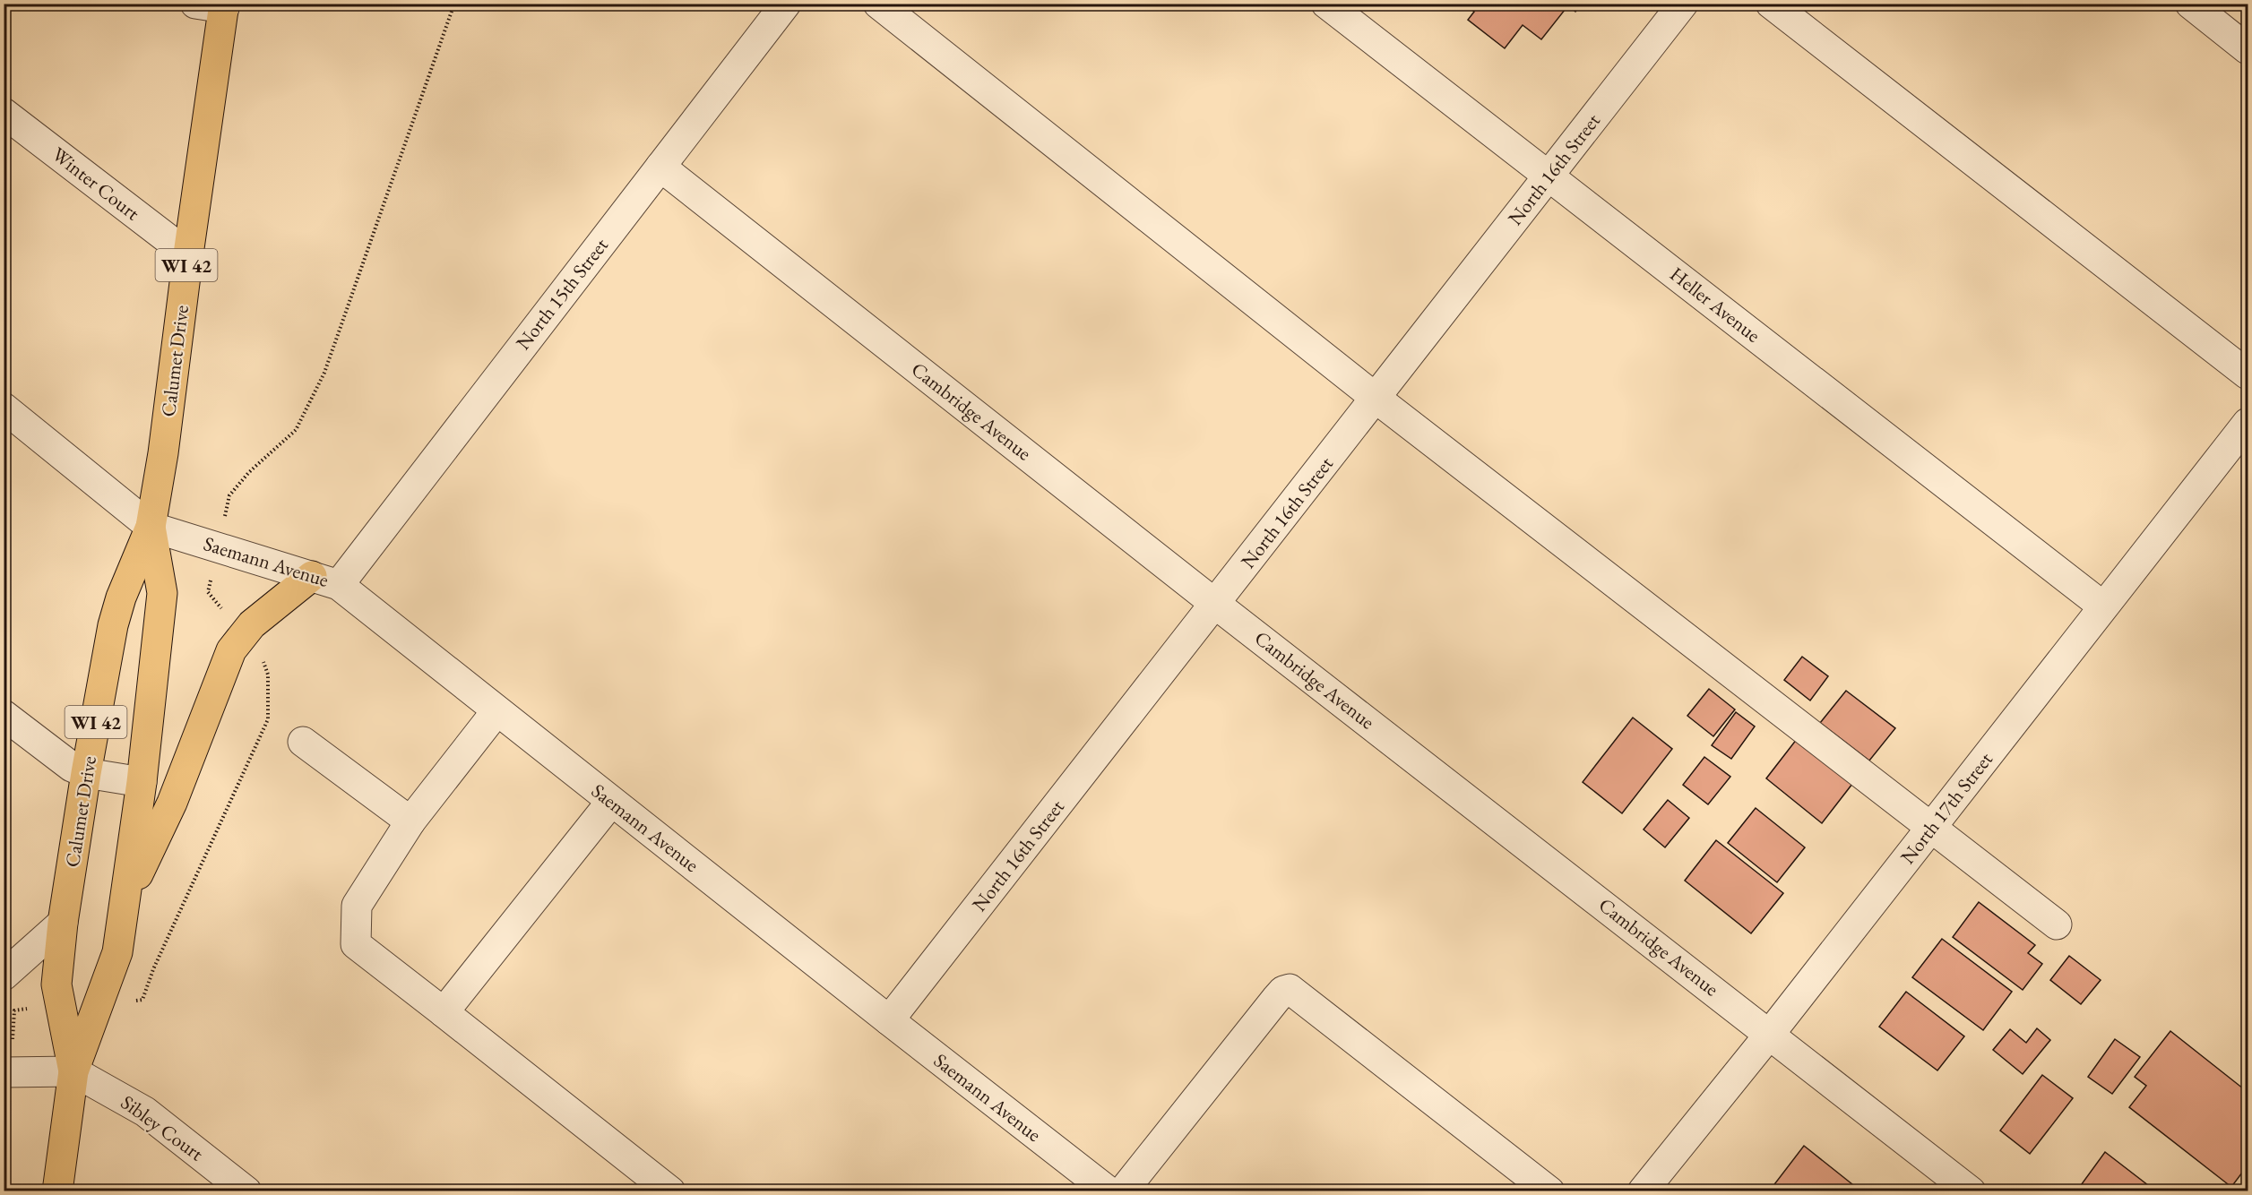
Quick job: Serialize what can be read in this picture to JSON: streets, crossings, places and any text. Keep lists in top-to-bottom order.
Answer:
{
  "streets": {
    "main road": ["WI 42", "Calumet Drive"],
    "street": [
      "North 16th Street",
      "Winter Court",
      "North 15th Street",
      "Heller Avenue",
      "Cambridge Avenue",
      "Saemann Avenue",
      "North 17th Street",
      "Sibley Court"
    ]
  },
  "crossings": [
    ["North 16th Street", "Heller Avenue"],
    ["North 16th Street", "Cambridge Avenue"],
    ["North 16th Street", "Saemann Avenue"],
    ["Winter Court", "Calumet Drive"],
    ["North 15th Street", "Cambridge Avenue"],
    ["North 15th Street", "Saemann Avenue"],
    ["Heller Avenue", "North 17th Street"],
    ["Calumet Drive", "Saemann Avenue"],
    ["Calumet Drive", "Sibley Court"],
    ["Cambridge Avenue", "North 17th Street"]
  ]
}
